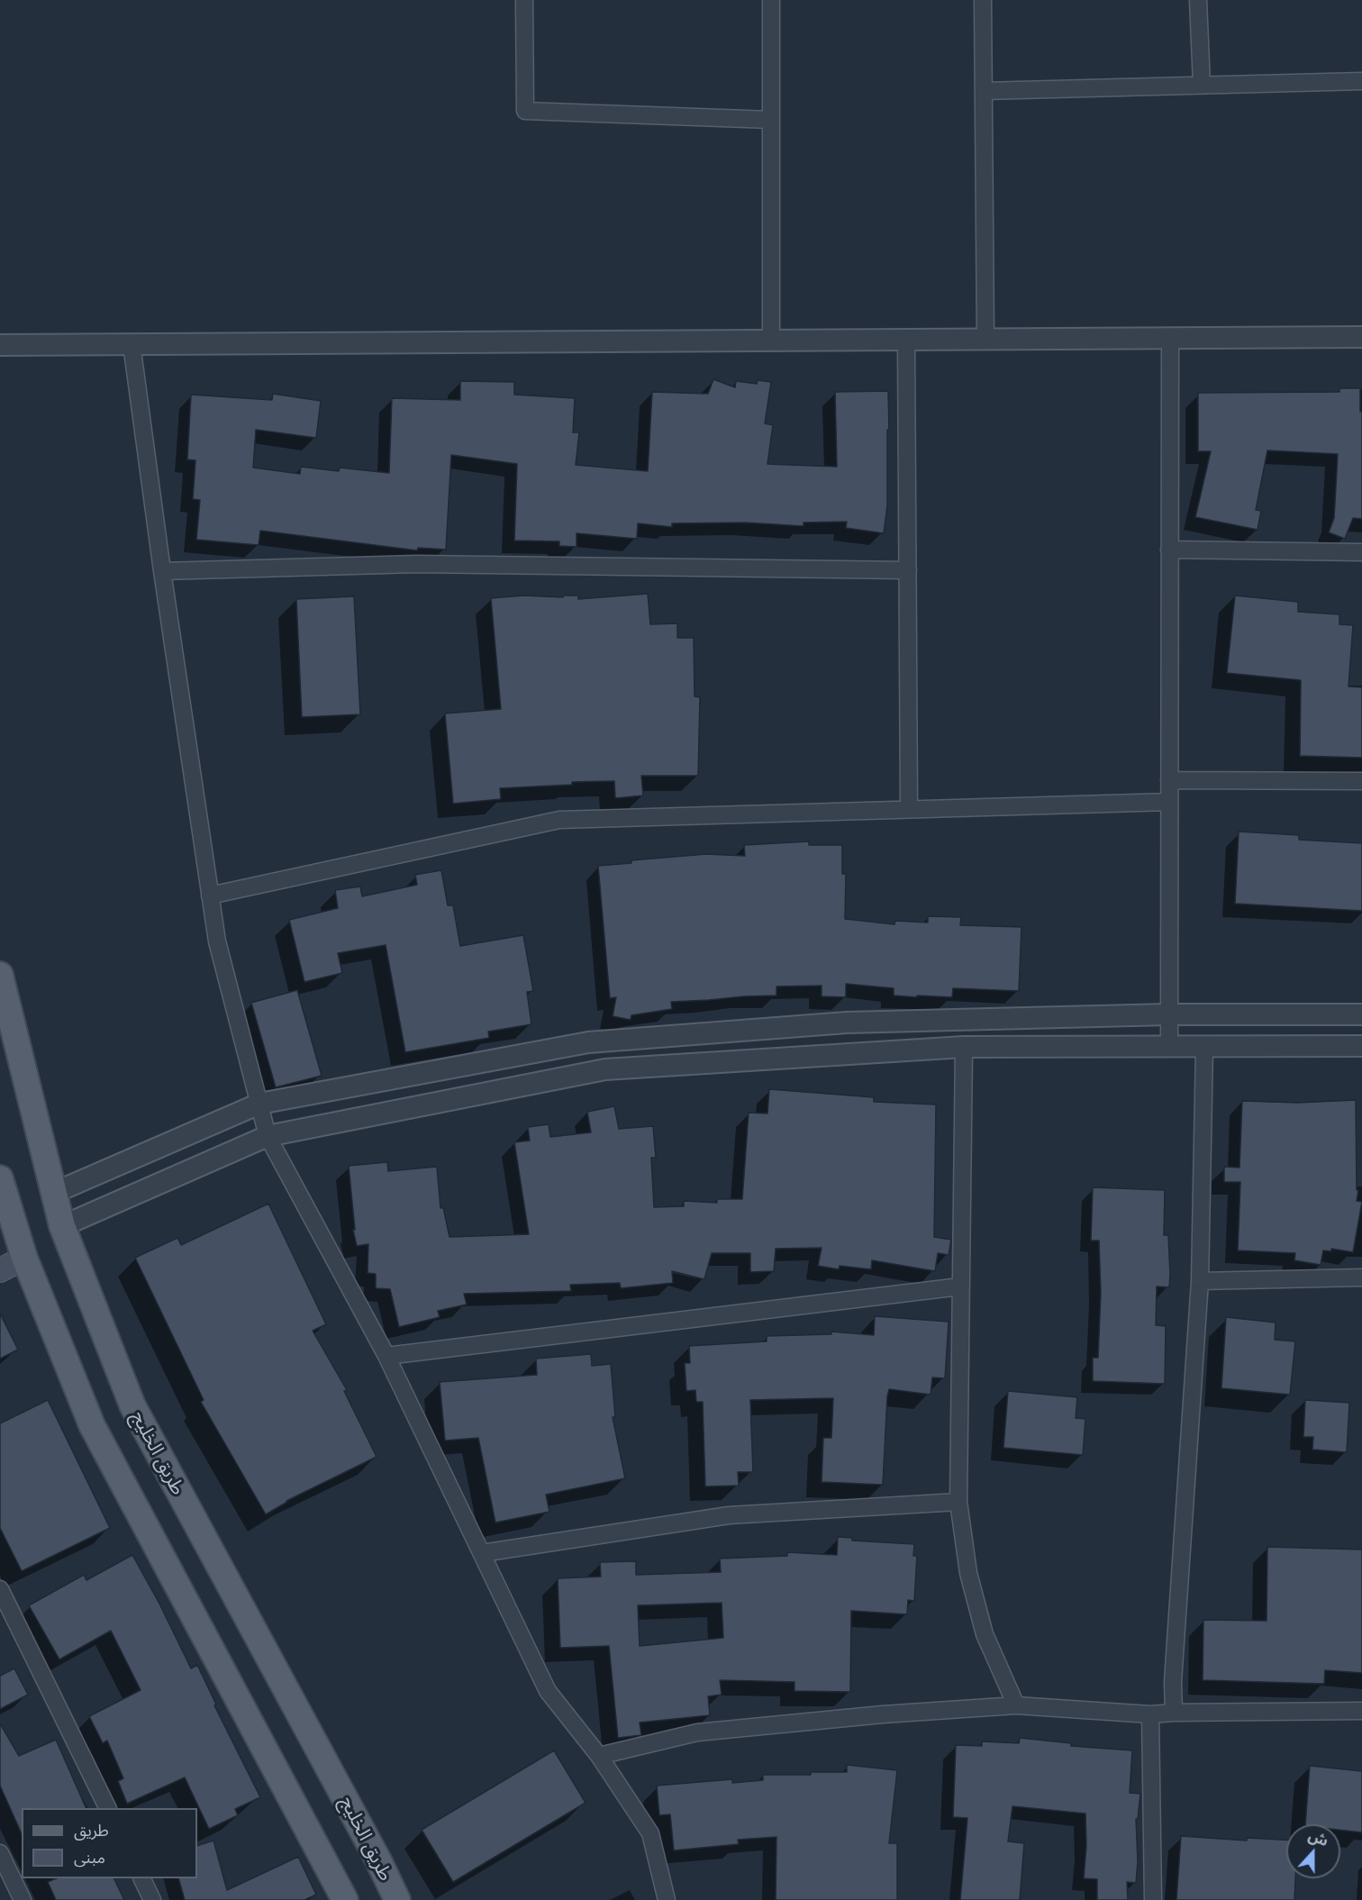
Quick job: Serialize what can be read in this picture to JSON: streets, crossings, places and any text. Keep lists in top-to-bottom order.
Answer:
{
  "streets": {
    "main road": ["طريق الخليج"]
  },
  "legend": ["طريق", "مبنى"],
  "north": "top"
}
